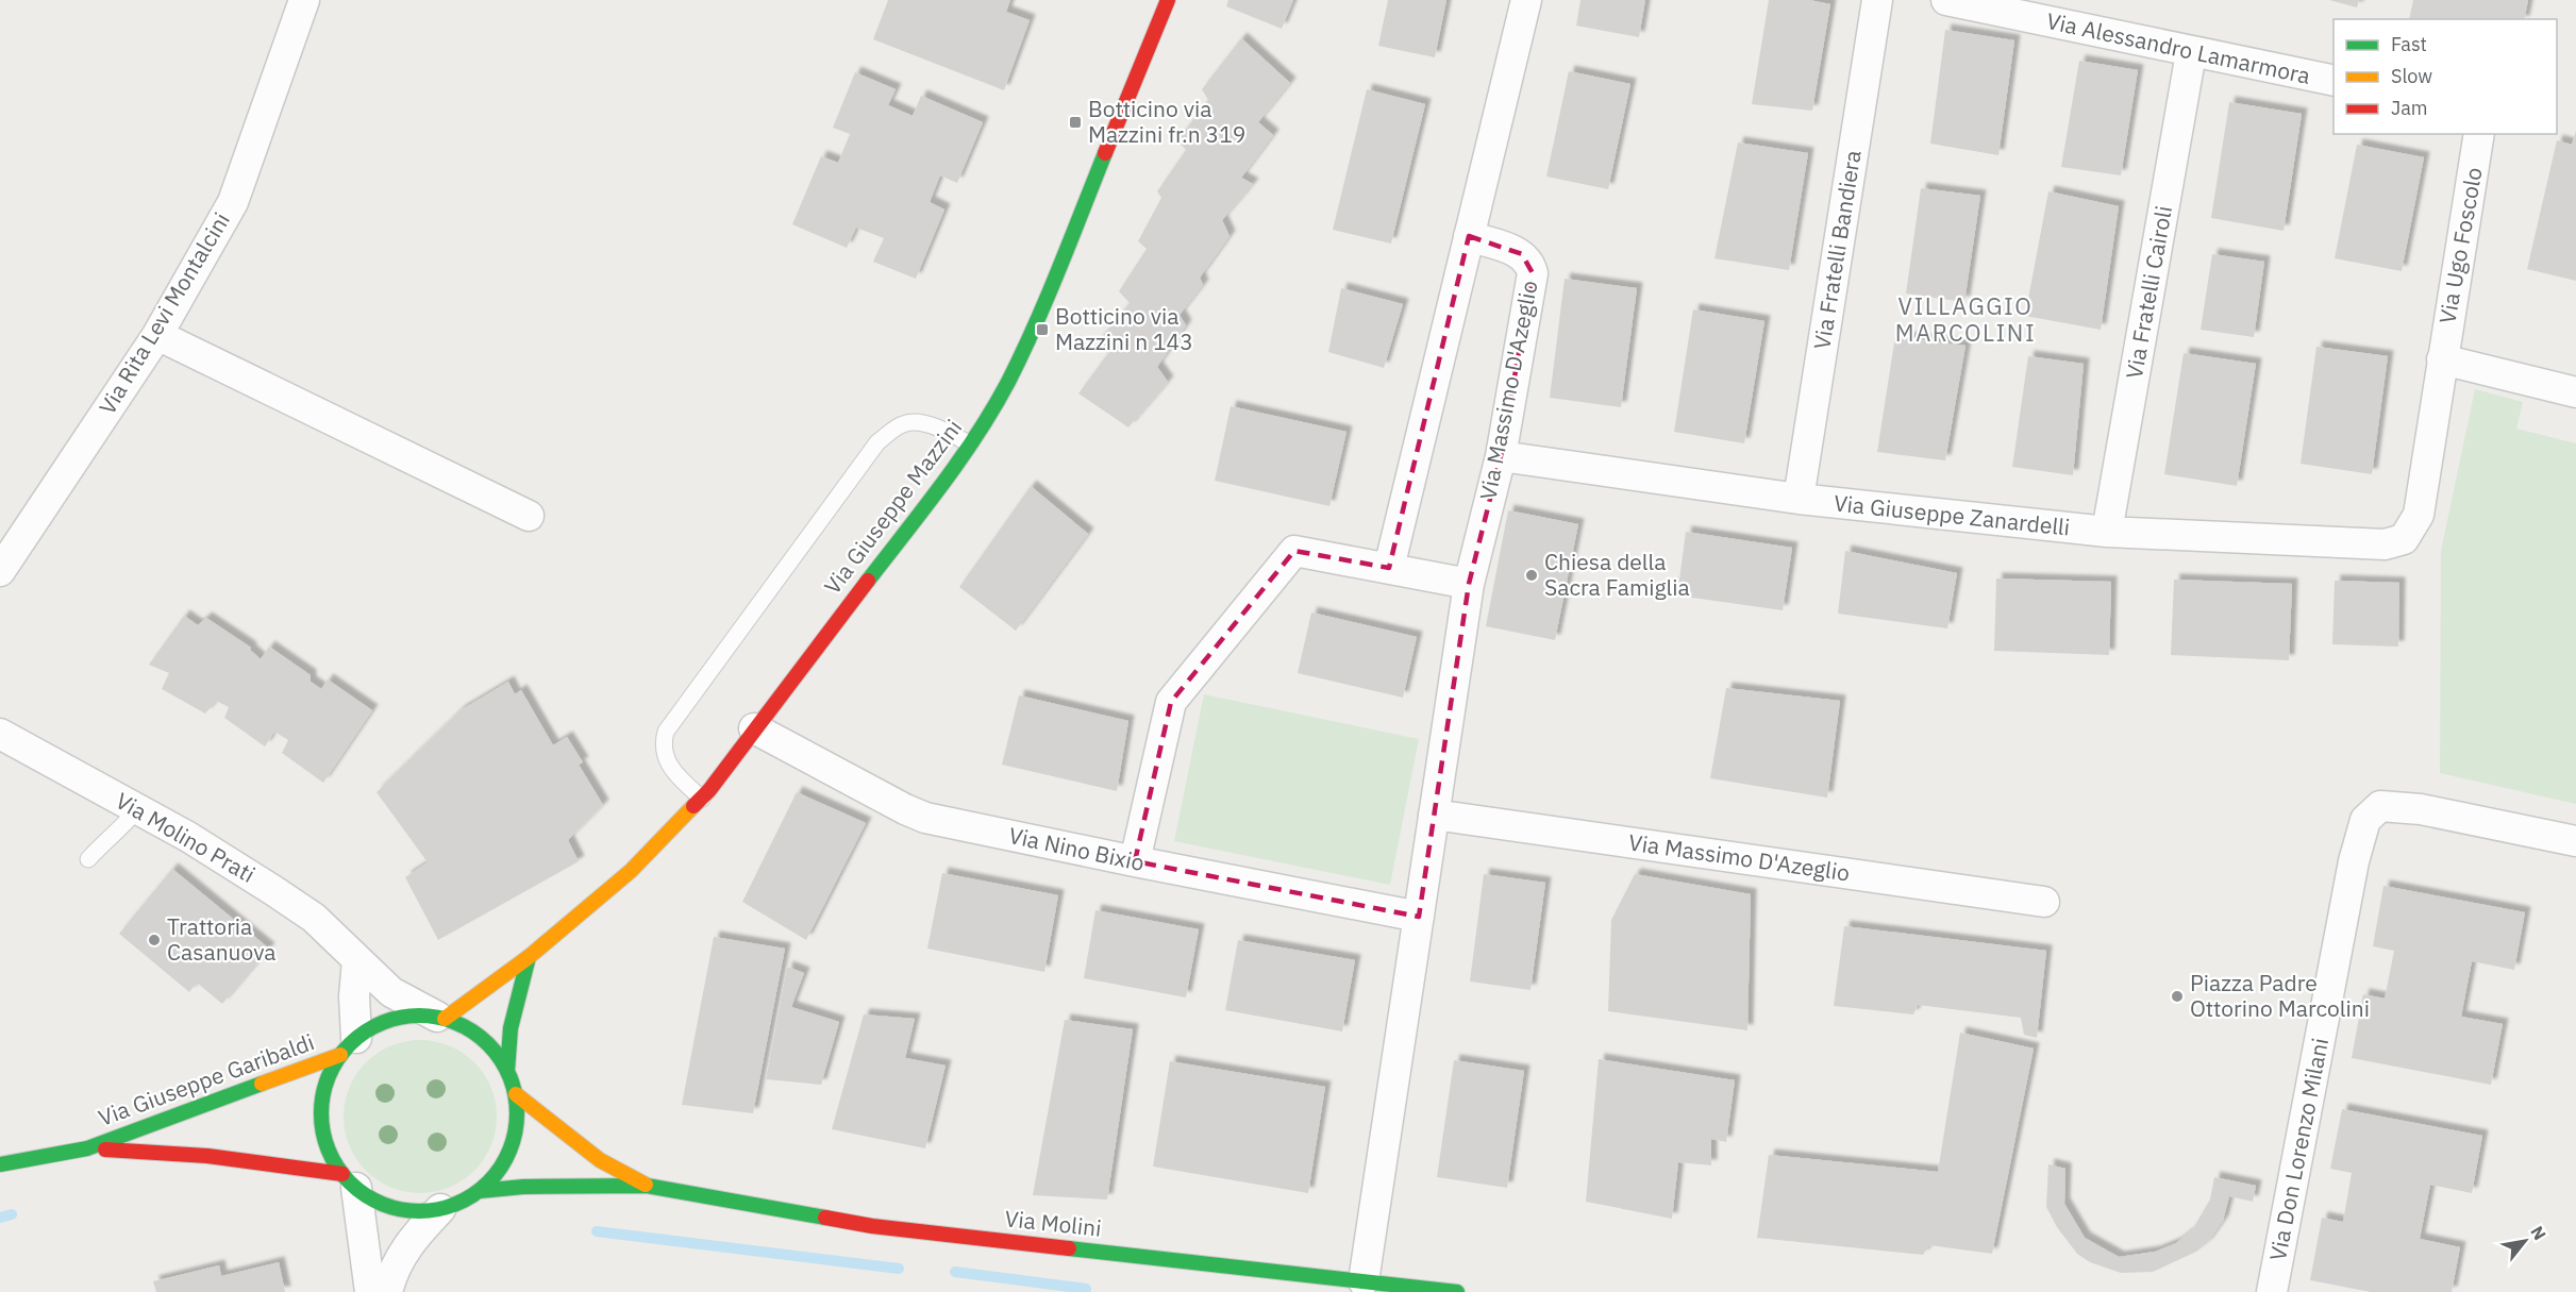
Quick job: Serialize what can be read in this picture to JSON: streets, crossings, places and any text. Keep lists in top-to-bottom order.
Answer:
{
  "streets": {
    "street": [
      "Via Alessandro Lamarmora",
      "Via Ugo Foscolo",
      "Via Fratelli Bandiera",
      "Via Fratelli Cairoli",
      "Via Rita Levi Montalcini",
      "Via Massimo D'Azeglio",
      "Via Giuseppe Mazzini",
      "Via Giuseppe Zanardelli",
      "Via Molino Prati",
      "Via Nino Bixio",
      "Via Giuseppe Garibaldi",
      "Via Don Lorenzo Milani",
      "Via Molini"
    ]
  },
  "crossings": [
    ["Via Alessandro Lamarmora", "Via Fratelli Cairoli"],
    ["Via Ugo Foscolo", "Via Giuseppe Zanardelli"],
    ["Via Fratelli Bandiera", "Via Giuseppe Zanardelli"],
    ["Via Fratelli Cairoli", "Via Giuseppe Zanardelli"],
    ["Via Massimo D'Azeglio", "Via Giuseppe Zanardelli"],
    ["Via Massimo D'Azeglio", "Via Nino Bixio"],
    ["Via Massimo D'Azeglio", "Via Molini"],
    ["Via Giuseppe Mazzini", "Via Molino Prati"],
    ["Via Giuseppe Mazzini", "Via Nino Bixio"],
    ["Via Giuseppe Mazzini", "Via Giuseppe Garibaldi"],
    ["Via Giuseppe Mazzini", "Via Molini"],
    ["Via Molino Prati", "Via Giuseppe Garibaldi"],
    ["Via Molino Prati", "Via Molini"],
    ["Via Giuseppe Garibaldi", "Via Molini"]
  ],
  "districts": ["VILLAGGIO MARCOLINI"],
  "places": {
    "transit": ["Botticino via Mazzini fr.n 319", "Botticino via Mazzini n 143"],
    "other": ["Chiesa della Sacra Famiglia", "Trattoria Casanuova", "Piazza Padre Ottorino Marcolini"]
  },
  "legend": ["Fast", "Slow", "Jam"],
  "north": "top right"
}
